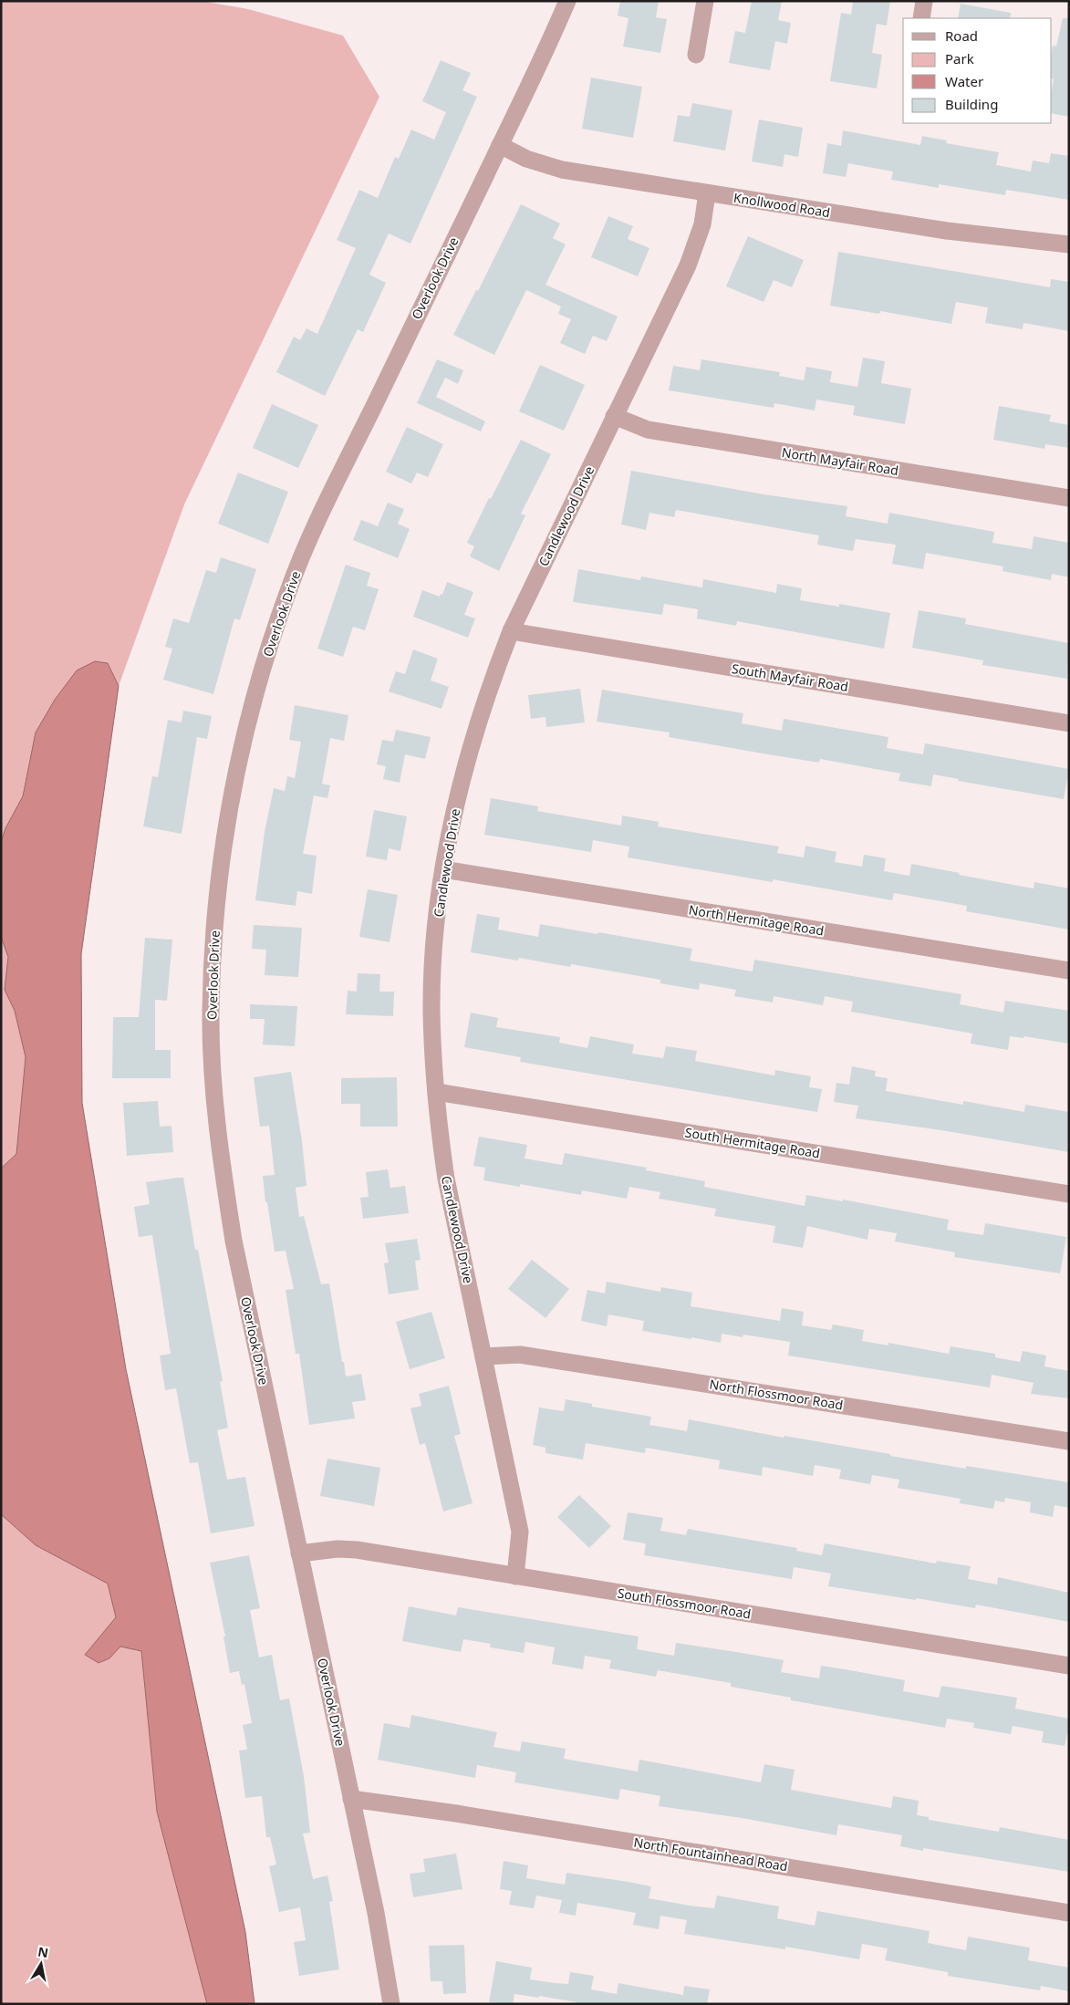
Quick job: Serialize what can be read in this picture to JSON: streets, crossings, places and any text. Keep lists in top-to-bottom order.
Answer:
{
  "streets": {
    "street": [
      "Knollwood Road",
      "Overlook Drive",
      "North Mayfair Road",
      "Candlewood Drive",
      "South Mayfair Road",
      "North Hermitage Road",
      "South Hermitage Road",
      "North Flossmoor Road",
      "South Flossmoor Road",
      "North Fountainhead Road"
    ]
  },
  "crossings": [
    ["Knollwood Road", "Overlook Drive"],
    ["Knollwood Road", "Candlewood Drive"],
    ["Overlook Drive", "South Flossmoor Road"],
    ["Overlook Drive", "North Fountainhead Road"],
    ["North Mayfair Road", "Candlewood Drive"],
    ["Candlewood Drive", "South Mayfair Road"],
    ["Candlewood Drive", "North Hermitage Road"],
    ["Candlewood Drive", "South Hermitage Road"],
    ["Candlewood Drive", "North Flossmoor Road"],
    ["Candlewood Drive", "South Flossmoor Road"]
  ],
  "legend": [
    "Road",
    "Park",
    "Water",
    "Building"
  ],
  "north": "top"
}
